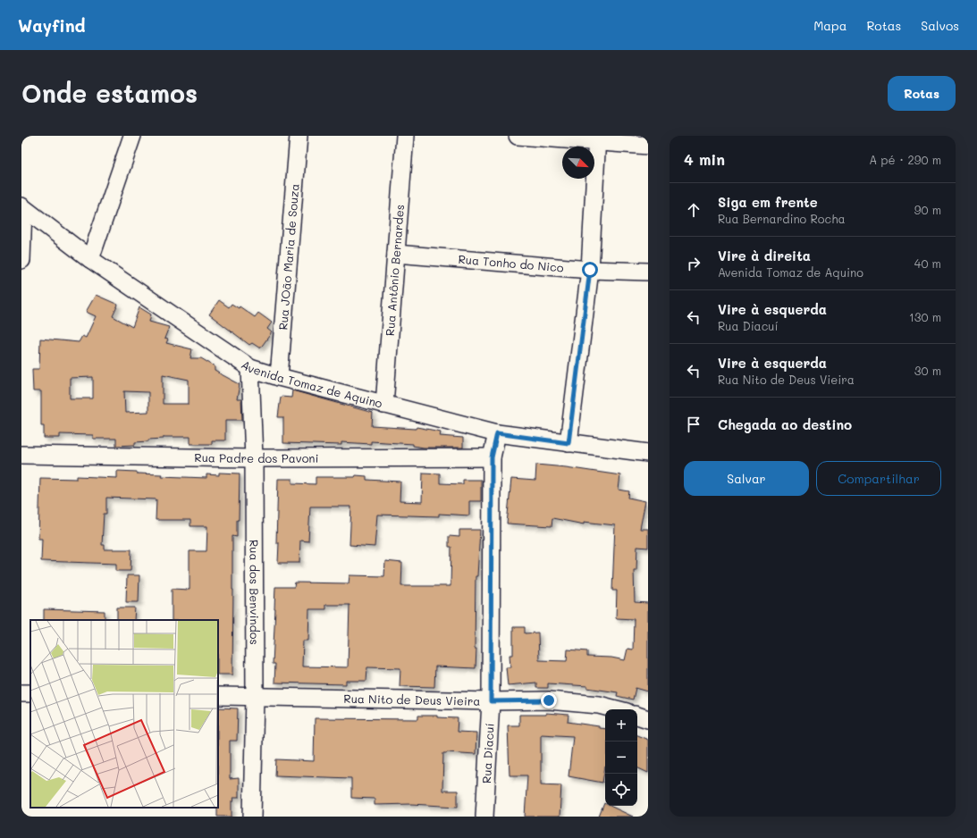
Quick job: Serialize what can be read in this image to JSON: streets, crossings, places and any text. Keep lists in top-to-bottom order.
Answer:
{
  "streets": {
    "street": [
      "Rua JOão Maria de Souza",
      "Rua Tonho do Nico",
      "Rua Antônio Bernardes",
      "Avenida Tomaz de Aquino",
      "Rua Padre dos Pavoni",
      "Rua dos Benvindos",
      "Rua Nito de Deus Vieira",
      "Rua Diacuí"
    ]
  },
  "crossings": [
    ["Rua JOão Maria de Souza", "Avenida Tomaz de Aquino"],
    ["Rua Tonho do Nico", "Rua Antônio Bernardes"],
    ["Rua Antônio Bernardes", "Avenida Tomaz de Aquino"],
    ["Avenida Tomaz de Aquino", "Rua dos Benvindos"],
    ["Avenida Tomaz de Aquino", "Rua Diacuí"],
    ["Rua Padre dos Pavoni", "Rua dos Benvindos"],
    ["Rua Padre dos Pavoni", "Rua Diacuí"],
    ["Rua dos Benvindos", "Rua Nito de Deus Vieira"],
    ["Rua Nito de Deus Vieira", "Rua Diacuí"]
  ],
  "north": "bottom right",
  "page": {
    "header": "Wayfind",
    "nav": ["Mapa", "Rotas", "Salvos"],
    "buttons": [
      "Rotas",
      ["Salvar", "Compartilhar"]
    ],
    "title": "Onde estamos",
    "heading": ["4 min", "A pé · 290 m"],
    "list": [
      ["Siga em frente", "Rua Bernardino Rocha", "90 m"],
      ["Vire à direita", "Avenida Tomaz de Aquino", "40 m"],
      ["Vire à esquerda", "Rua Diacuí", "130 m"],
      ["Vire à esquerda", "Rua Nito de Deus Vieira", "30 m"],
      "Chegada ao destino"
    ],
    "map_buttons": ["+", "−"]
  }
}
